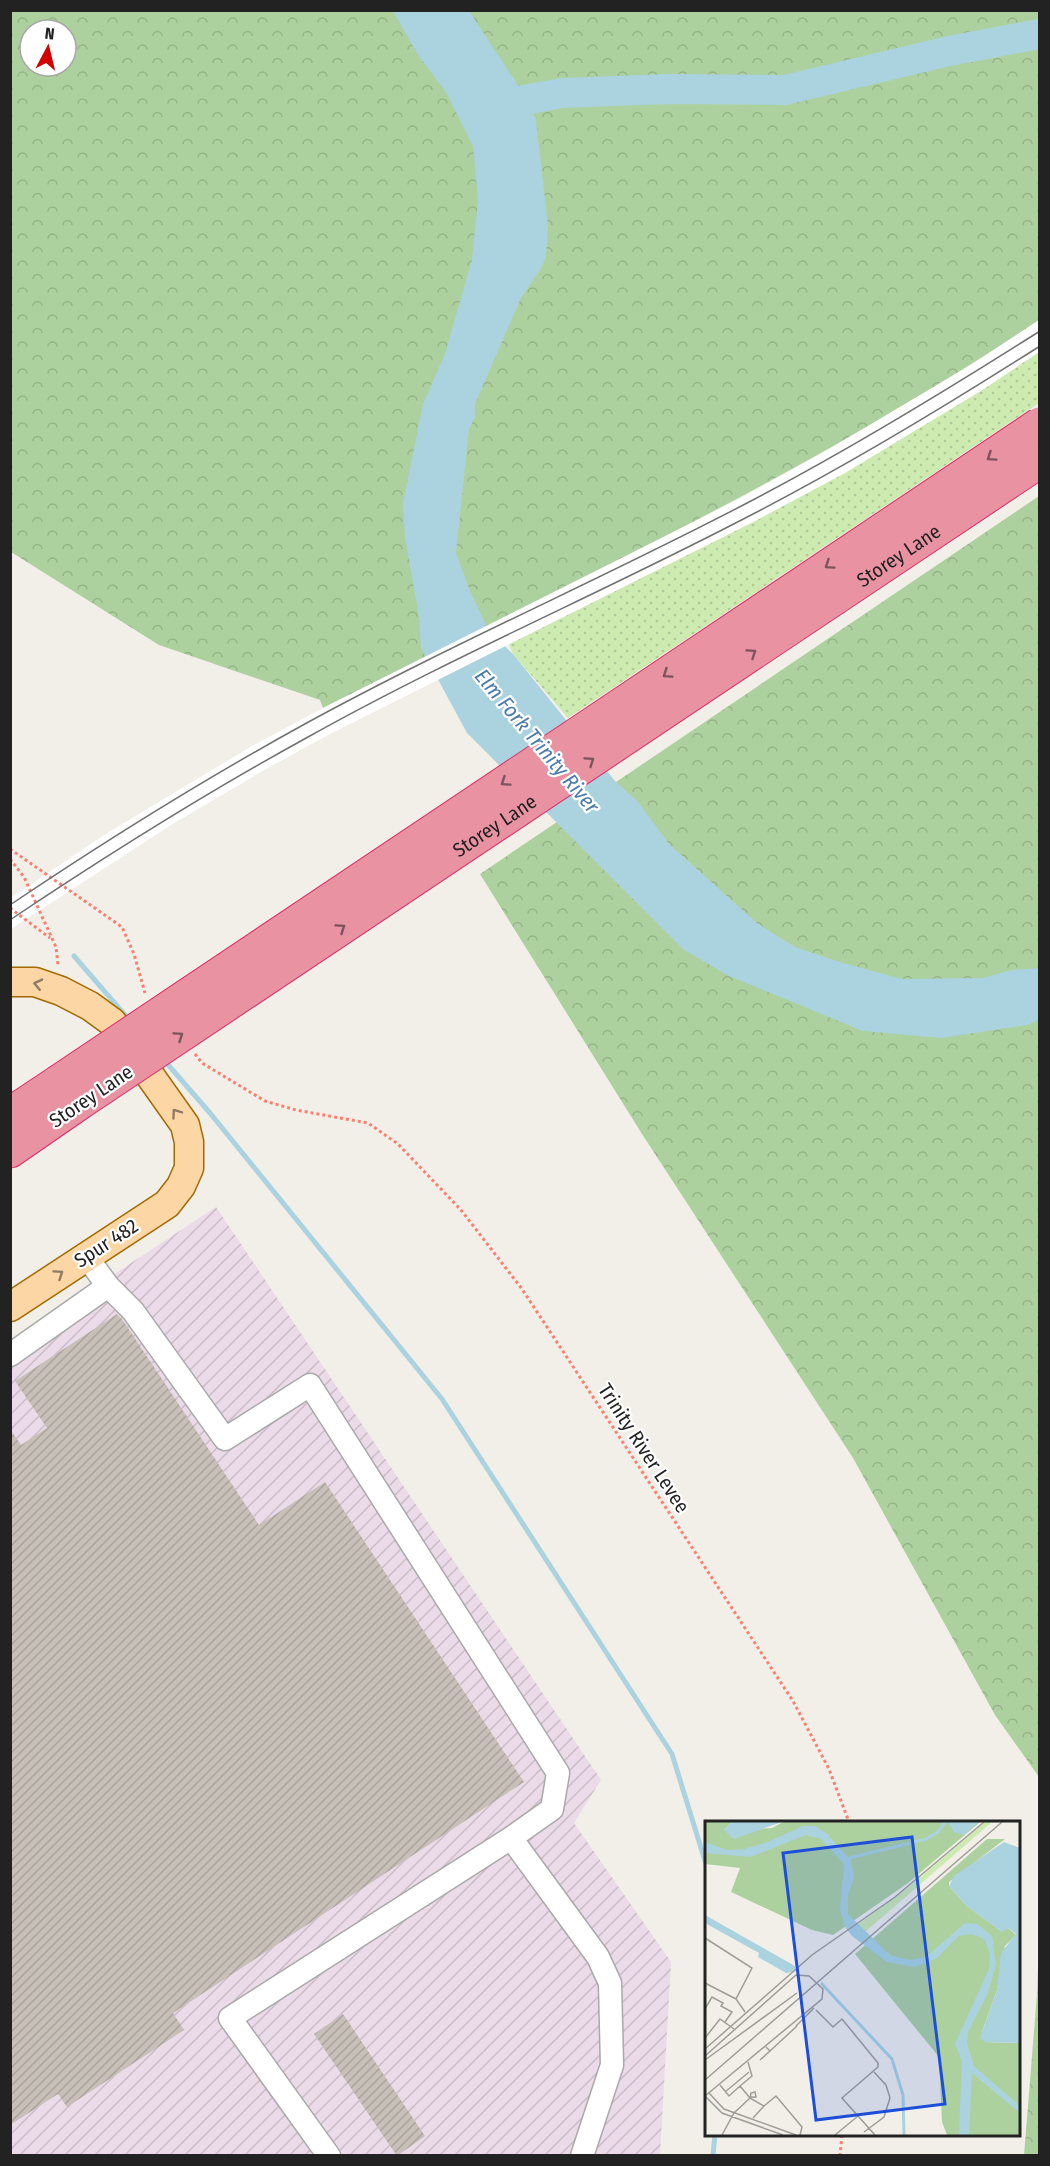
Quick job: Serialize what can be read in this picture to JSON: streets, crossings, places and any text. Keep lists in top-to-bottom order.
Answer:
{
  "streets": {
    "highway": ["Storey Lane"],
    "main road": ["Spur 482"],
    "path": ["Trinity River Levee"]
  },
  "water": ["Elm Fork Trinity River"],
  "north": "top"
}
